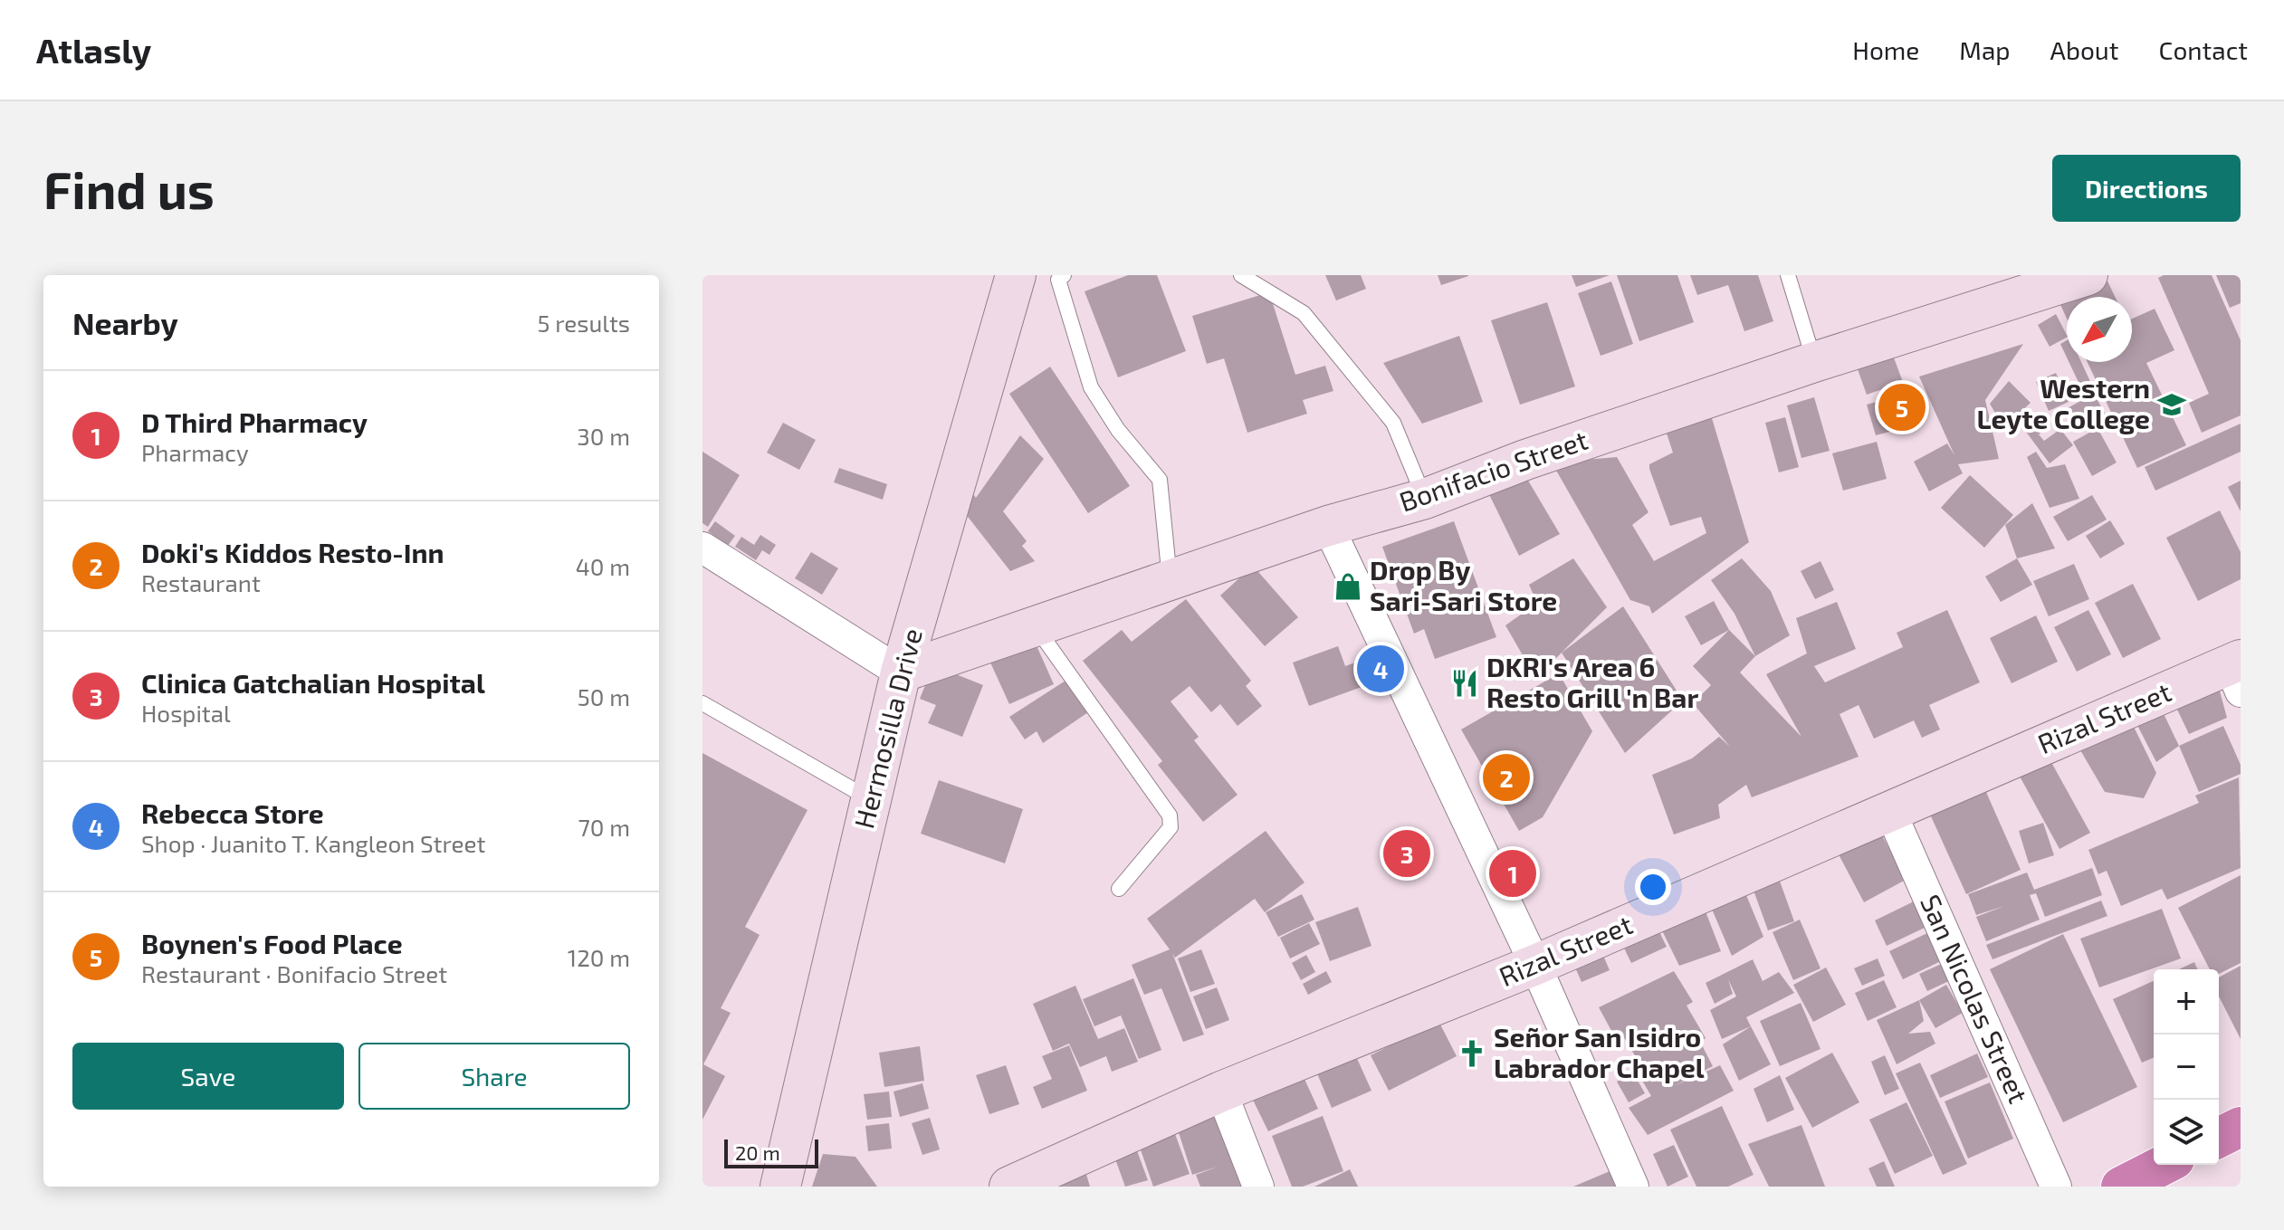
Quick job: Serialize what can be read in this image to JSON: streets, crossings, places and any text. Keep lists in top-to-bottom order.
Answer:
{
  "streets": {
    "street": [
      "Bonifacio Street",
      "Rizal Street",
      "Hermosilla Drive",
      "San Nicolas Street"
    ]
  },
  "crossings": [
    ["Bonifacio Street", "Hermosilla Drive"],
    ["Rizal Street", "San Nicolas Street"]
  ],
  "places": {
    "school or university": ["Western Leyte College"],
    "shop": ["Drop By Sari-Sari Store"],
    "restaurant": ["DKRI's Area 6 Resto Grill 'n Bar"],
    "church": ["Señor San Isidro Labrador Chapel"]
  },
  "scale_bar": "20 m",
  "north": "bottom left",
  "page": {
    "header": "Atlasly",
    "nav": [
      "Home",
      "Map",
      "About",
      "Contact"
    ],
    "buttons": [
      "Directions",
      ["Save", "Share"]
    ],
    "title": "Find us",
    "heading": ["Nearby", "5 results"],
    "list": [
      {
        "mark": "1",
        "name": "D Third Pharmacy",
        "note": "Pharmacy",
        "value": "30 m"
      },
      {
        "mark": "2",
        "name": "Doki's Kiddos Resto-Inn",
        "note": "Restaurant",
        "value": "40 m"
      },
      {
        "mark": "3",
        "name": "Clinica Gatchalian Hospital",
        "note": "Hospital",
        "value": "50 m"
      },
      {
        "mark": "4",
        "name": "Rebecca Store",
        "note": "Shop · Juanito T. Kangleon Street",
        "value": "70 m"
      },
      {
        "mark": "5",
        "name": "Boynen's Food Place",
        "note": "Restaurant · Bonifacio Street",
        "value": "120 m"
      }
    ],
    "pins": [
      "5",
      "4",
      "2",
      "3",
      "1"
    ],
    "map_buttons": ["+", "−"],
    "scale": "20 m"
  }
}
